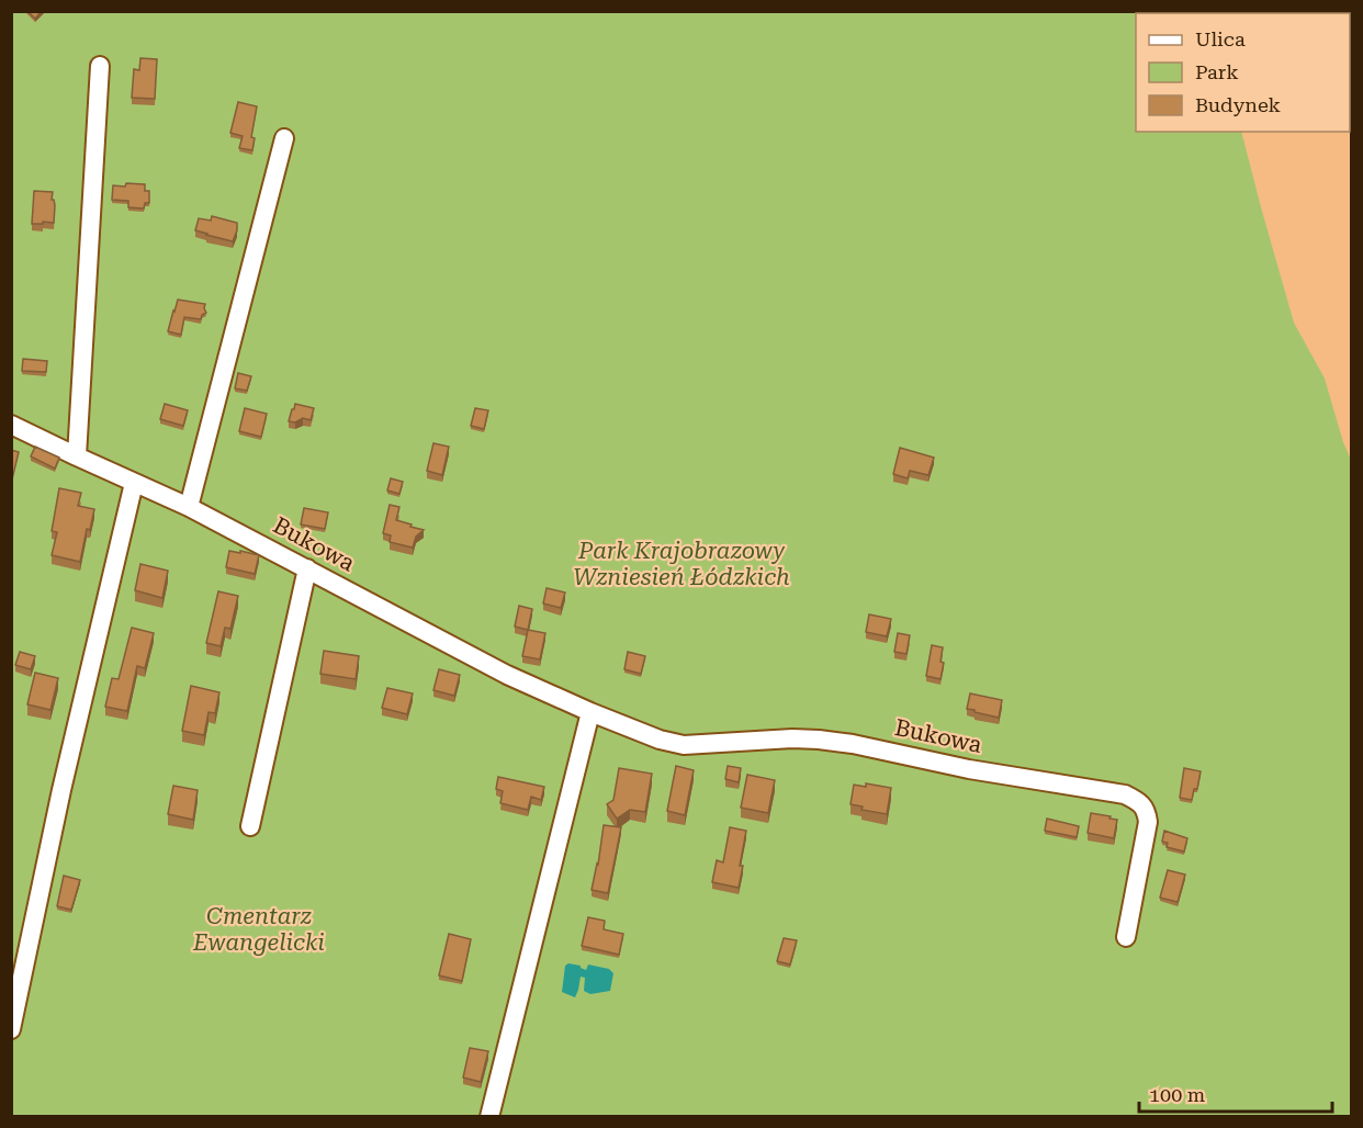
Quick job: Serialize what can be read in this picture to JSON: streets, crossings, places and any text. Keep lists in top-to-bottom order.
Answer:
{
  "streets": {
    "street": ["Bukowa"]
  },
  "parks": ["Park Krajobrazowy Wzniesień Łódzkich", "Cmentarz Ewangelicki"],
  "legend": ["Ulica", "Park", "Budynek"],
  "scale_bar": "100 m"
}
